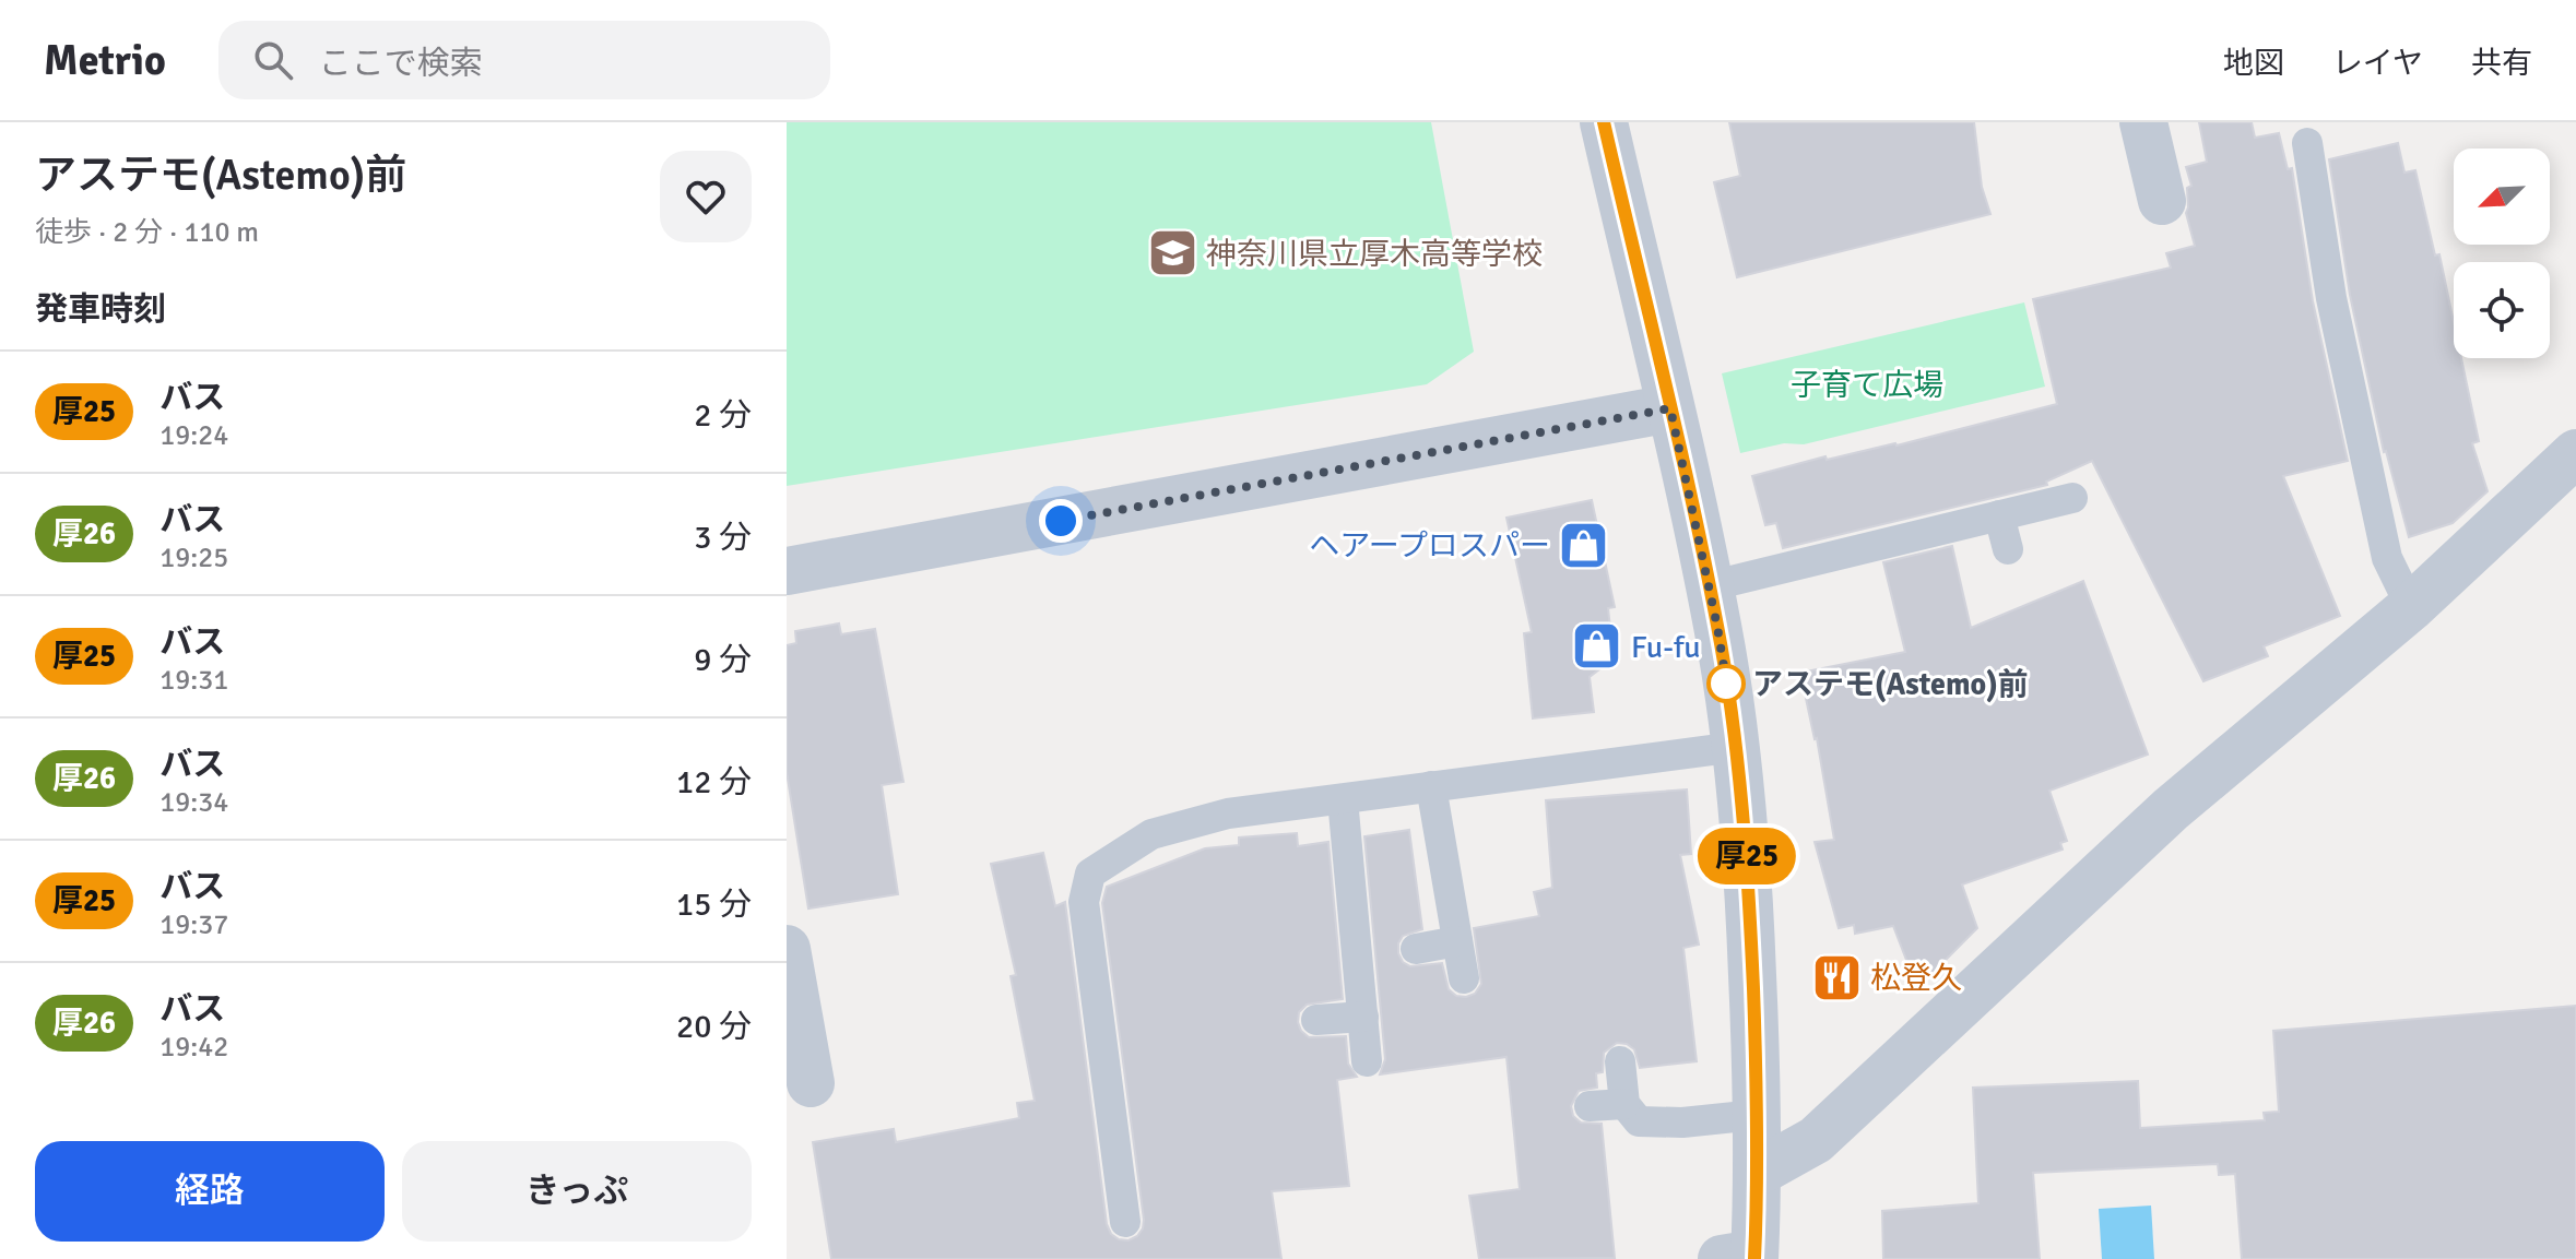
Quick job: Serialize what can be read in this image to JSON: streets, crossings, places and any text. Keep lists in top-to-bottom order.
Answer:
{
  "parks": ["子育て広場"],
  "places": {
    "school or university": ["神奈川県立厚木高等学校"],
    "shop": ["ヘアープロスパー", "Fu-fu"],
    "other": ["アステモ(Astemo)前"],
    "restaurant": ["松登久"]
  },
  "lines": ["bus line 厚25"],
  "north": "bottom left",
  "page": {
    "header": "Metrio",
    "search": "ここで検索",
    "nav": ["地図", "レイヤ", "共有"],
    "heading": [
      ["アステモ(Astemo)前", "徒歩 · 2 分 · 110 m"],
      "発車時刻"
    ],
    "on_map": "厚25",
    "list": [
      {
        "mark": "厚25",
        "name": "バス",
        "note": "19:24",
        "value": "2 分"
      },
      {
        "mark": "厚26",
        "name": "バス",
        "note": "19:25",
        "value": "3 分"
      },
      {
        "mark": "厚25",
        "name": "バス",
        "note": "19:31",
        "value": "9 分"
      },
      {
        "mark": "厚26",
        "name": "バス",
        "note": "19:34",
        "value": "12 分"
      },
      {
        "mark": "厚25",
        "name": "バス",
        "note": "19:37",
        "value": "15 分"
      },
      {
        "mark": "厚26",
        "name": "バス",
        "note": "19:42",
        "value": "20 分"
      }
    ],
    "buttons": ["経路", "きっぷ"]
  }
}
